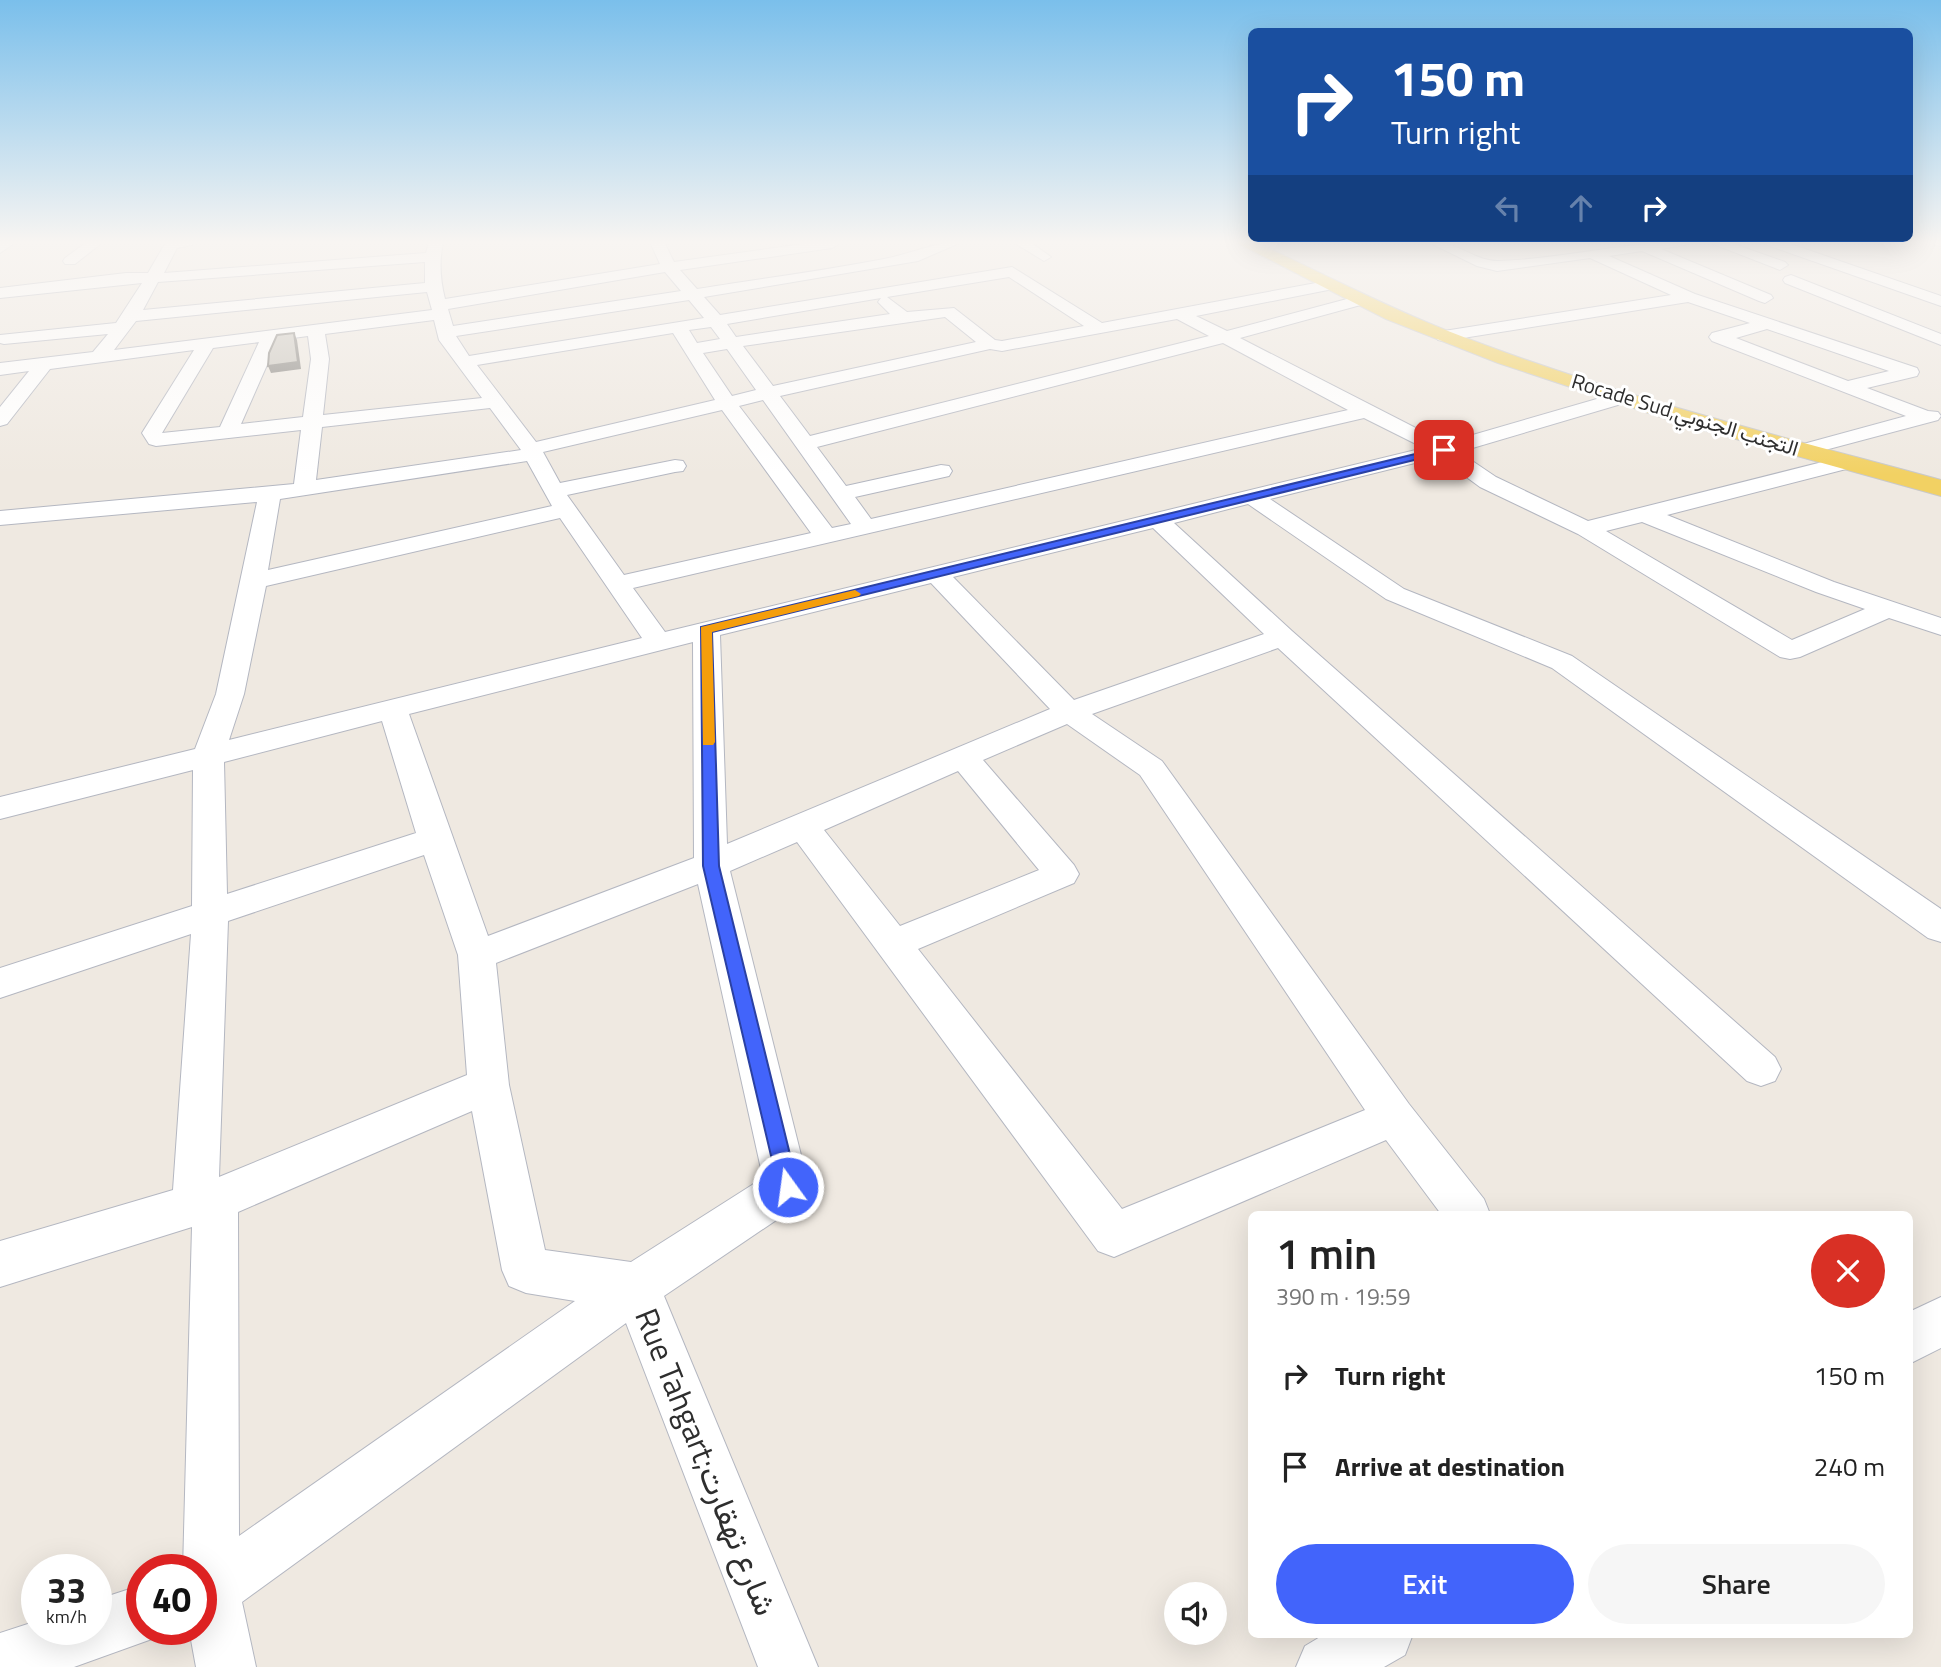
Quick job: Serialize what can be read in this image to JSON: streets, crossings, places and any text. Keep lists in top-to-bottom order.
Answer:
{
  "streets": {
    "main road": ["Rocade Sud,التجنب الجنوبي"],
    "street": ["Rue Tahgart;شارع تهقارت"]
  },
  "page": {
    "turn": ["150 m", "Turn right"],
    "heading": ["1 min", "390 m · 19:59"],
    "list": [
      {
        "name": "Turn right",
        "value": "150 m"
      },
      {
        "name": "Arrive at destination",
        "value": "240 m"
      }
    ],
    "buttons": ["Exit", "Share"],
    "speed": "33 km/h",
    "limit": "40"
  }
}
